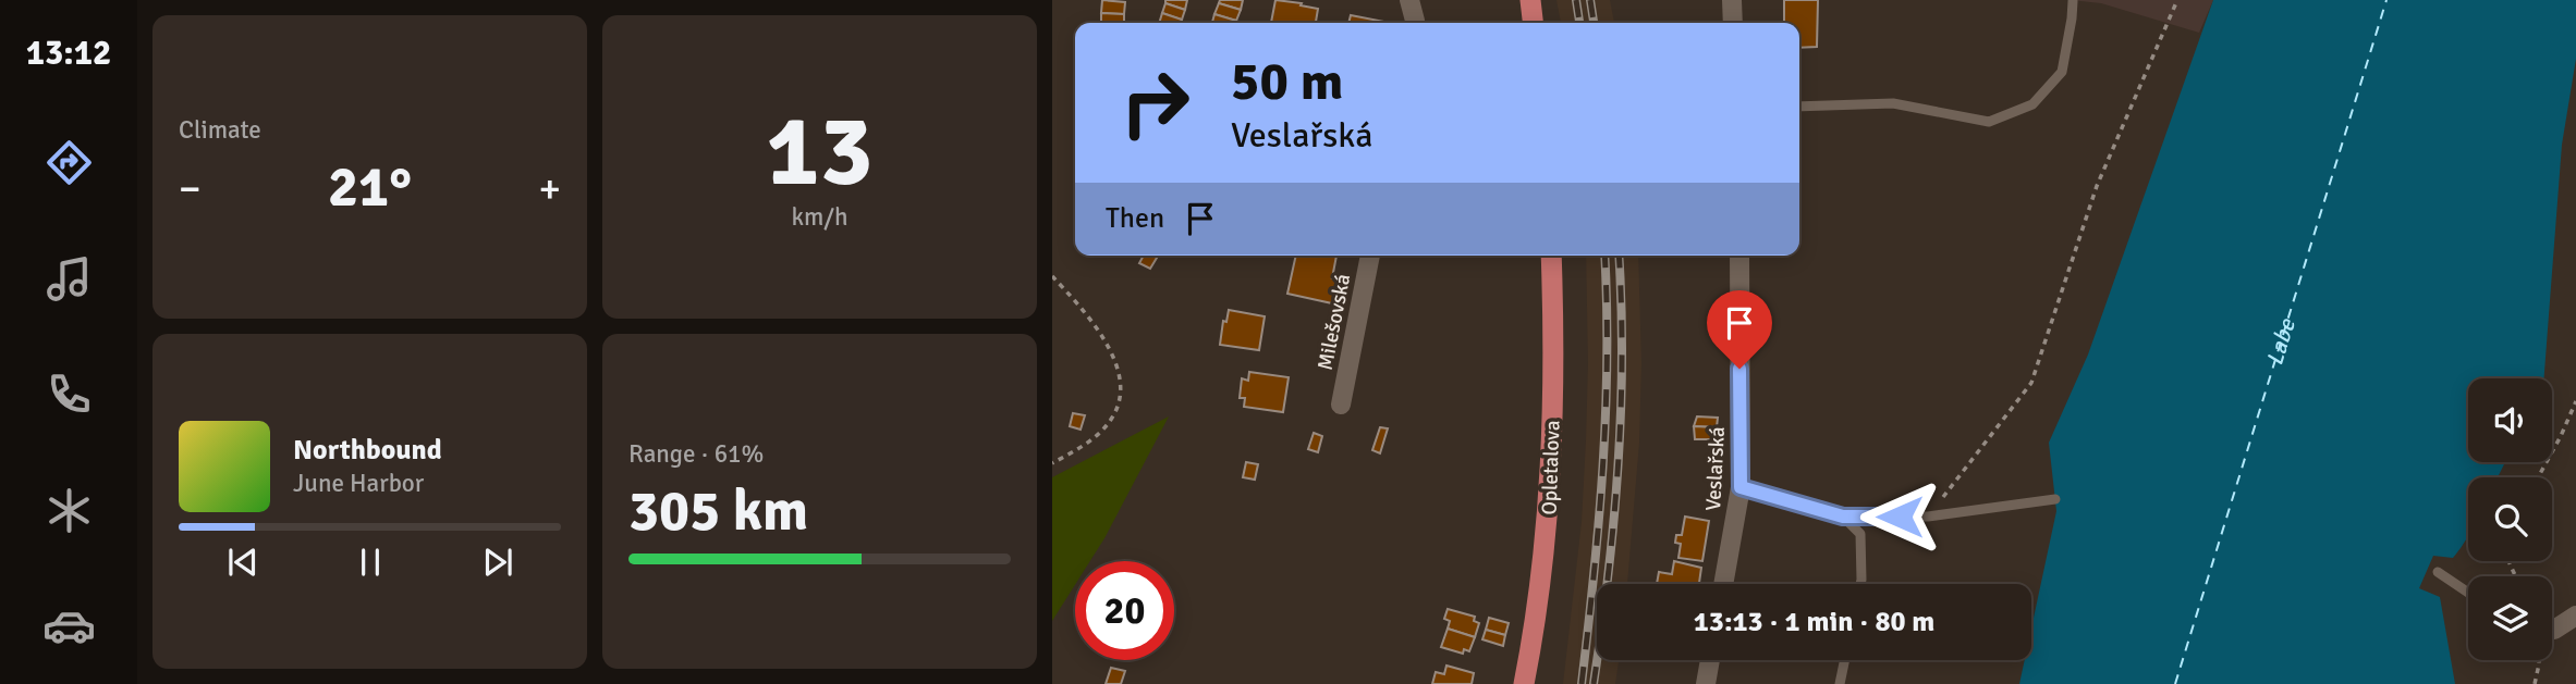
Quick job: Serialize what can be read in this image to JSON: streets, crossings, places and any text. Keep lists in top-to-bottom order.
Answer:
{
  "streets": {
    "main road": ["Opletalova"],
    "street": ["Milešovská", "Veslařská"]
  },
  "water": ["Labe"],
  "page": {
    "tabs": "13:12",
    "tile": [
      "Climate",
      ["13", "km/h"],
      ["Range · 61%", "305 km"]
    ],
    "turn": ["50 m", "Veslařská"],
    "heat": ["−", "21°", "+"],
    "then": "Then",
    "song": ["Northbound", "June Harbor"],
    "limit": "20",
    "trip": "13:13 · 1 min · 80 m"
  }
}
